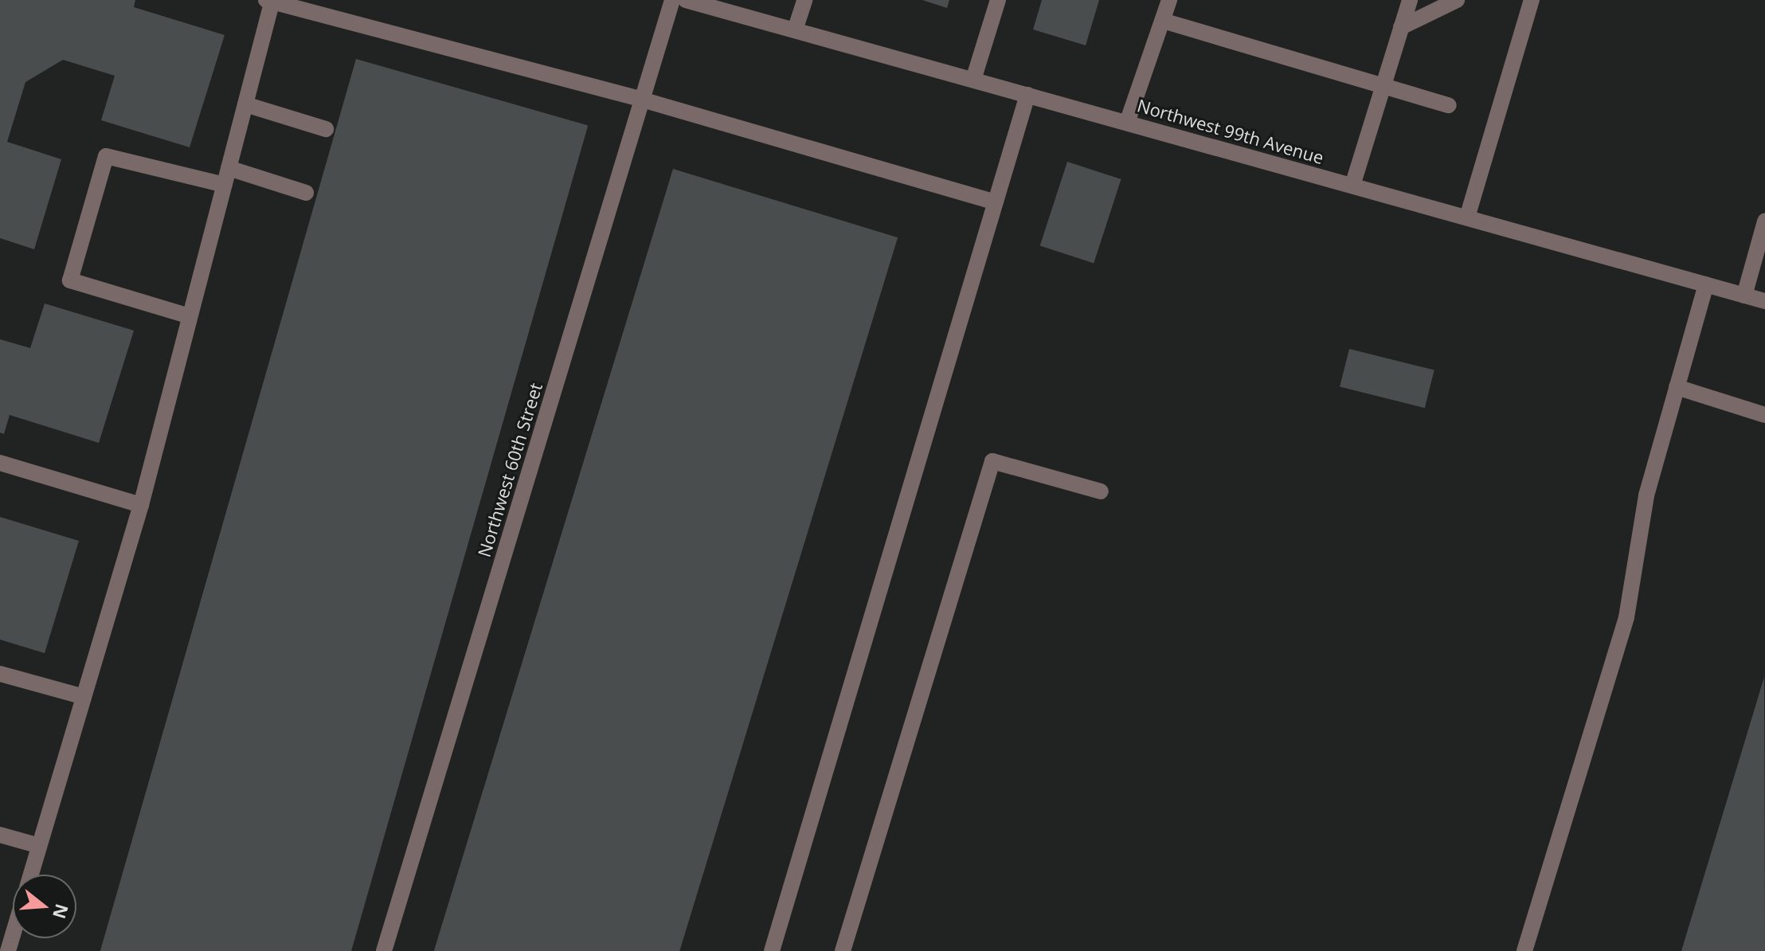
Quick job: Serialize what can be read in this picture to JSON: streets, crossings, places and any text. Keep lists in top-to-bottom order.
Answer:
{
  "streets": {
    "street": ["Northwest 99th Avenue", "Northwest 60th Street"]
  },
  "north": "right"
}
